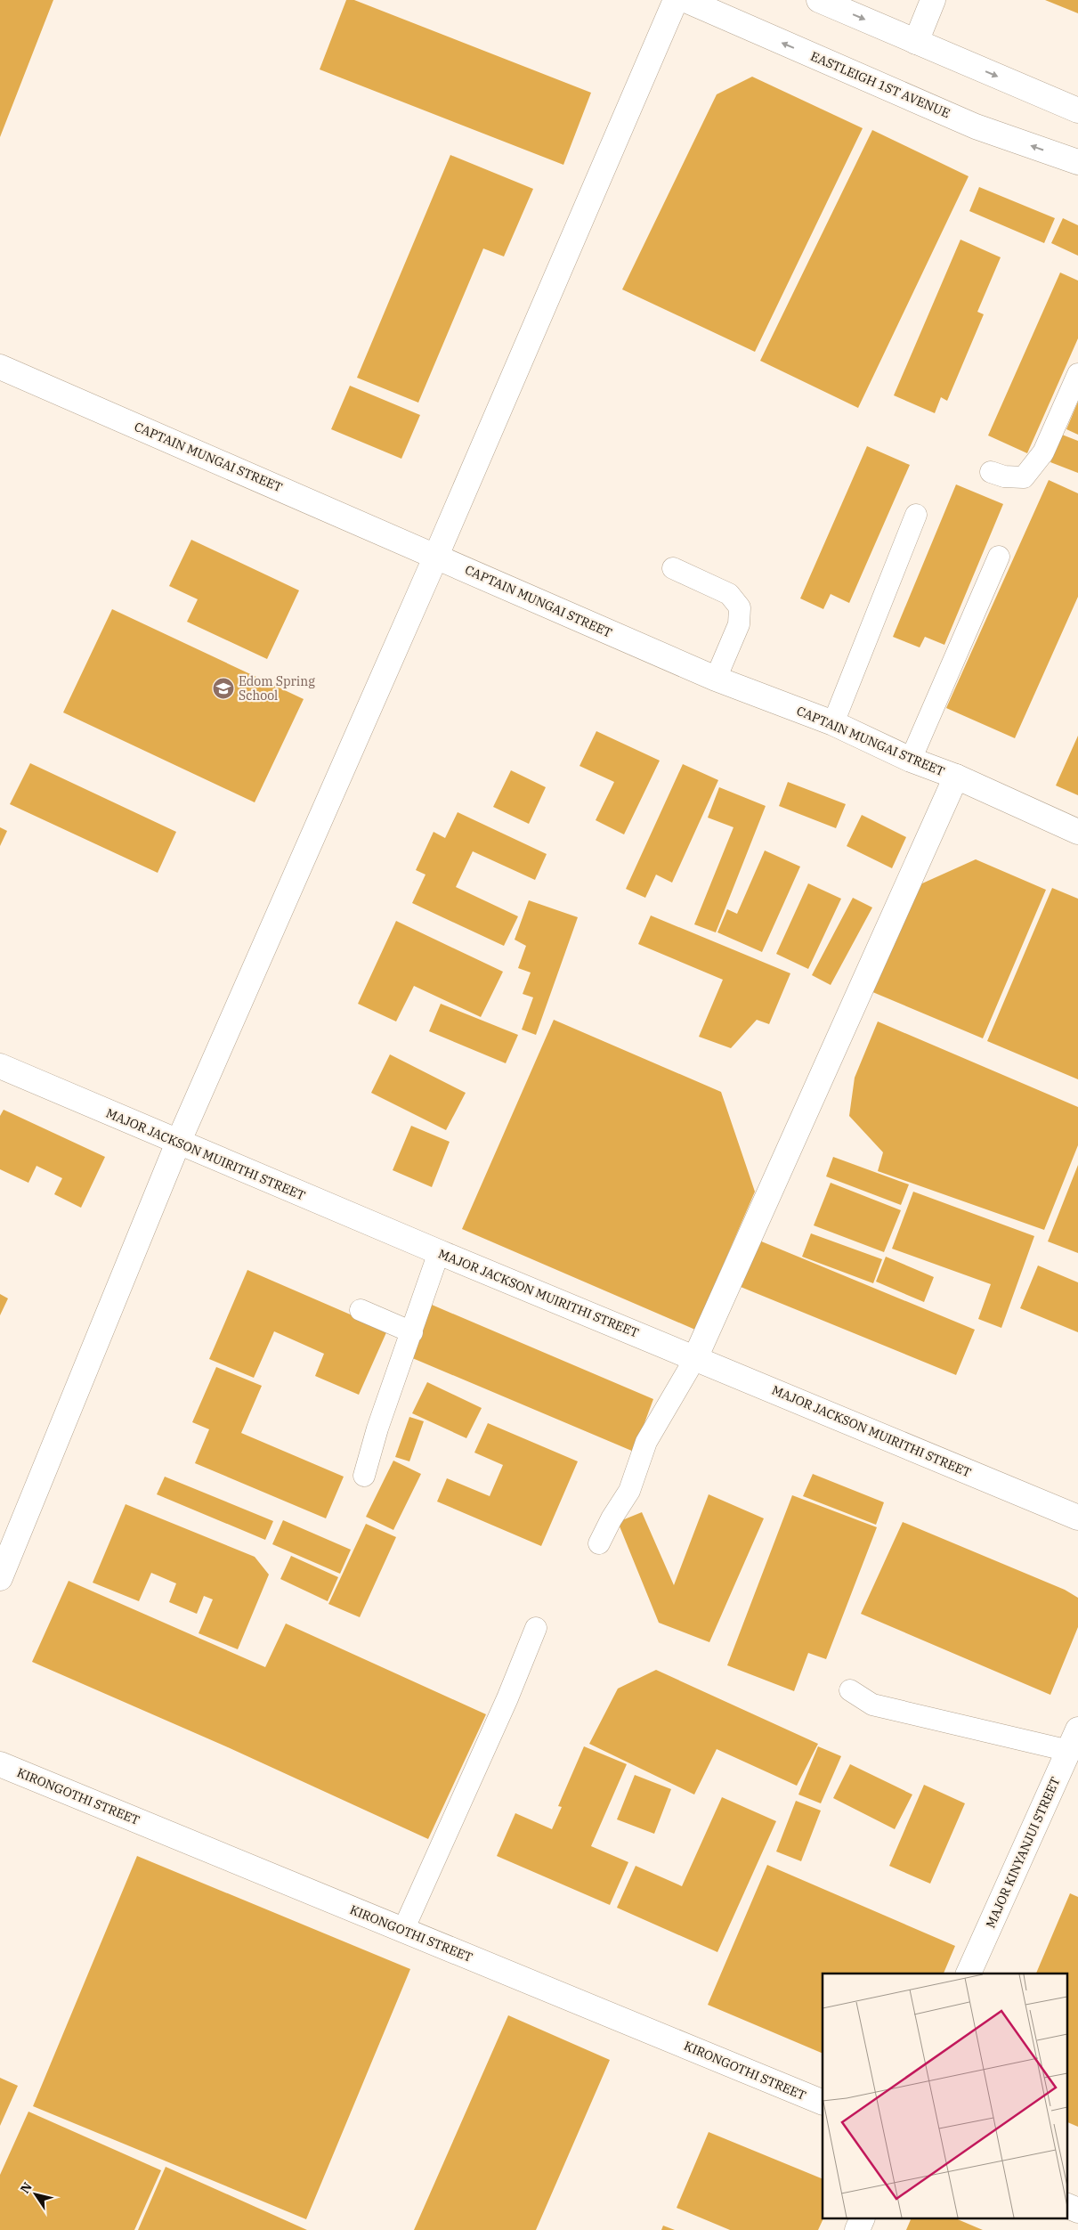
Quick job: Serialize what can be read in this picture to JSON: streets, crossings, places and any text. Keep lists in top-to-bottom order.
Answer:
{
  "streets": {
    "street": [
      "EASTLEIGH 1ST AVENUE",
      "CAPTAIN MUNGAI STREET",
      "MAJOR JACKSON MUIRITHI STREET",
      "KIRONGOTHI STREET",
      "MAJOR KINYANJUI STREET"
    ]
  },
  "places": {
    "school or university": ["Edom Spring School"]
  },
  "north": "top left"
}
